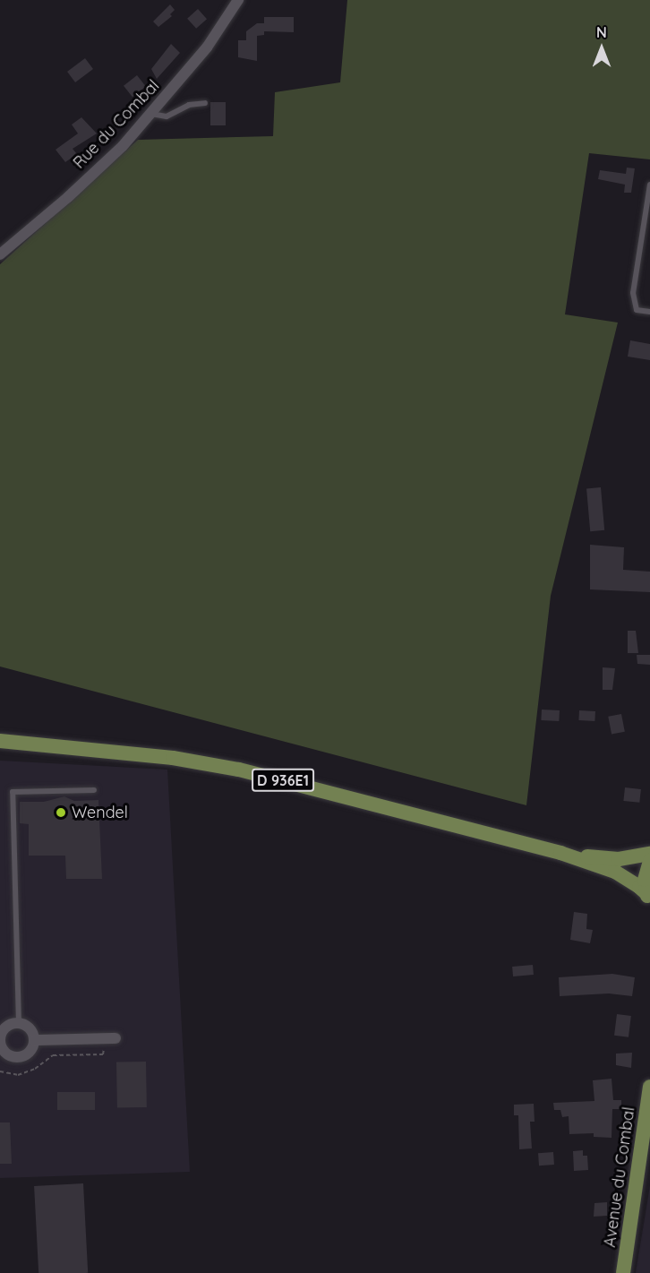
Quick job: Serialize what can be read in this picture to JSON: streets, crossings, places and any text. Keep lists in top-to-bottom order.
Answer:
{
  "streets": {
    "main road": ["D 936E1", "Avenue du Combal"],
    "street": ["Rue du Combal"]
  },
  "places": ["Wendel"],
  "north": "top"
}
